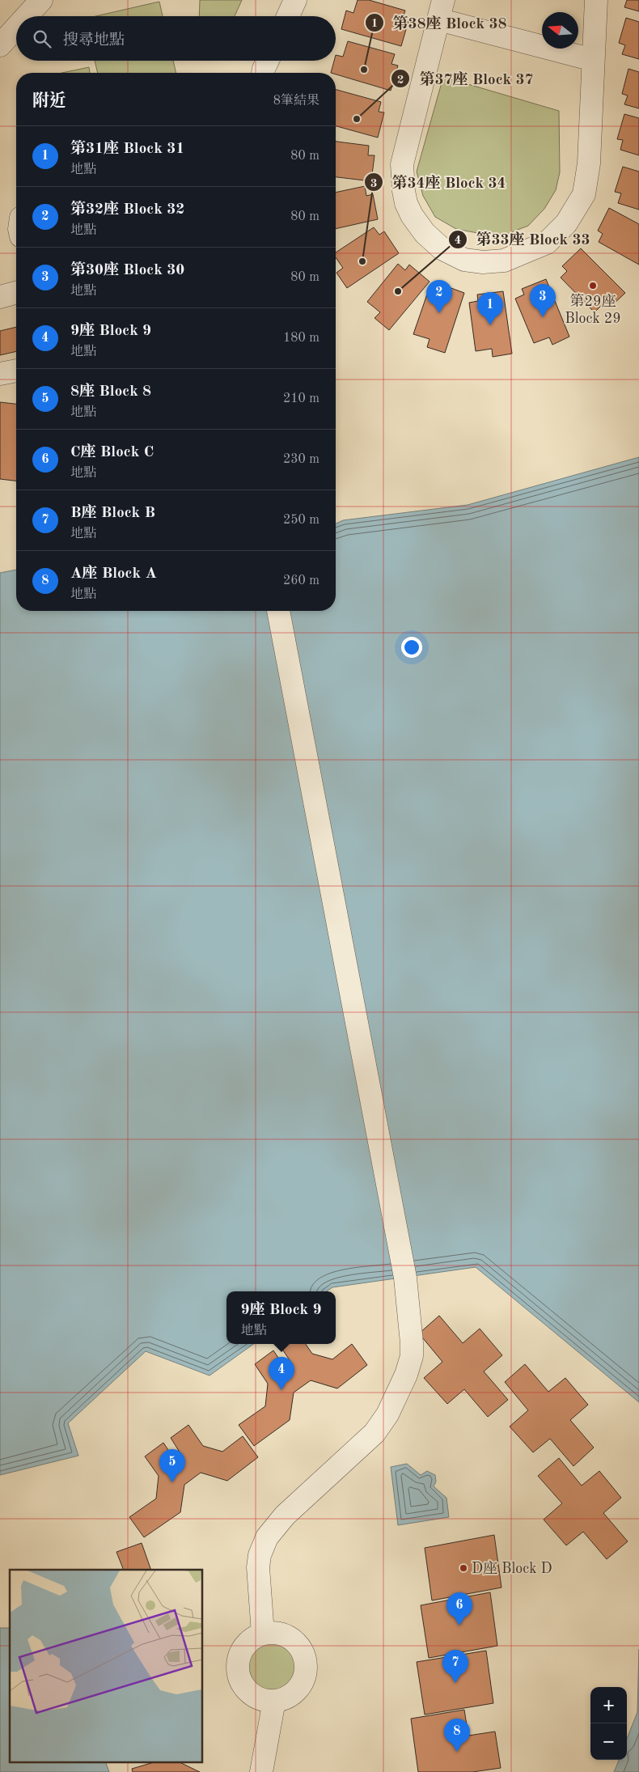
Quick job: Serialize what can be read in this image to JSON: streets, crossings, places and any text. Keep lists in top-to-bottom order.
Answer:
{
  "places": [
    "第38座 Block 38",
    "第37座 Block 37",
    "第34座 Block 34",
    "第29座 Block 29",
    "第33座 Block 33",
    "D座 Block D"
  ],
  "north": "left",
  "page": {
    "search": "搜尋地點",
    "heading": ["附近", "8筆結果"],
    "list": [
      {
        "mark": "1",
        "name": "第31座 Block 31",
        "note": "地點",
        "value": "80 m"
      },
      {
        "mark": "2",
        "name": "第32座 Block 32",
        "note": "地點",
        "value": "80 m"
      },
      {
        "mark": "3",
        "name": "第30座 Block 30",
        "note": "地點",
        "value": "80 m"
      },
      {
        "mark": "4",
        "name": "9座 Block 9",
        "note": "地點",
        "value": "180 m"
      },
      {
        "mark": "5",
        "name": "8座 Block 8",
        "note": "地點",
        "value": "210 m"
      },
      {
        "mark": "6",
        "name": "C座 Block C",
        "note": "地點",
        "value": "230 m"
      },
      {
        "mark": "7",
        "name": "B座 Block B",
        "note": "地點",
        "value": "250 m"
      },
      {
        "mark": "8",
        "name": "A座 Block A",
        "note": "地點",
        "value": "260 m"
      }
    ],
    "pins": [
      "2",
      "3",
      "1",
      "4",
      "5",
      "6",
      "7",
      "8"
    ],
    "popup": ["9座 Block 9", "地點"],
    "map_buttons": ["+", "−"]
  }
}
